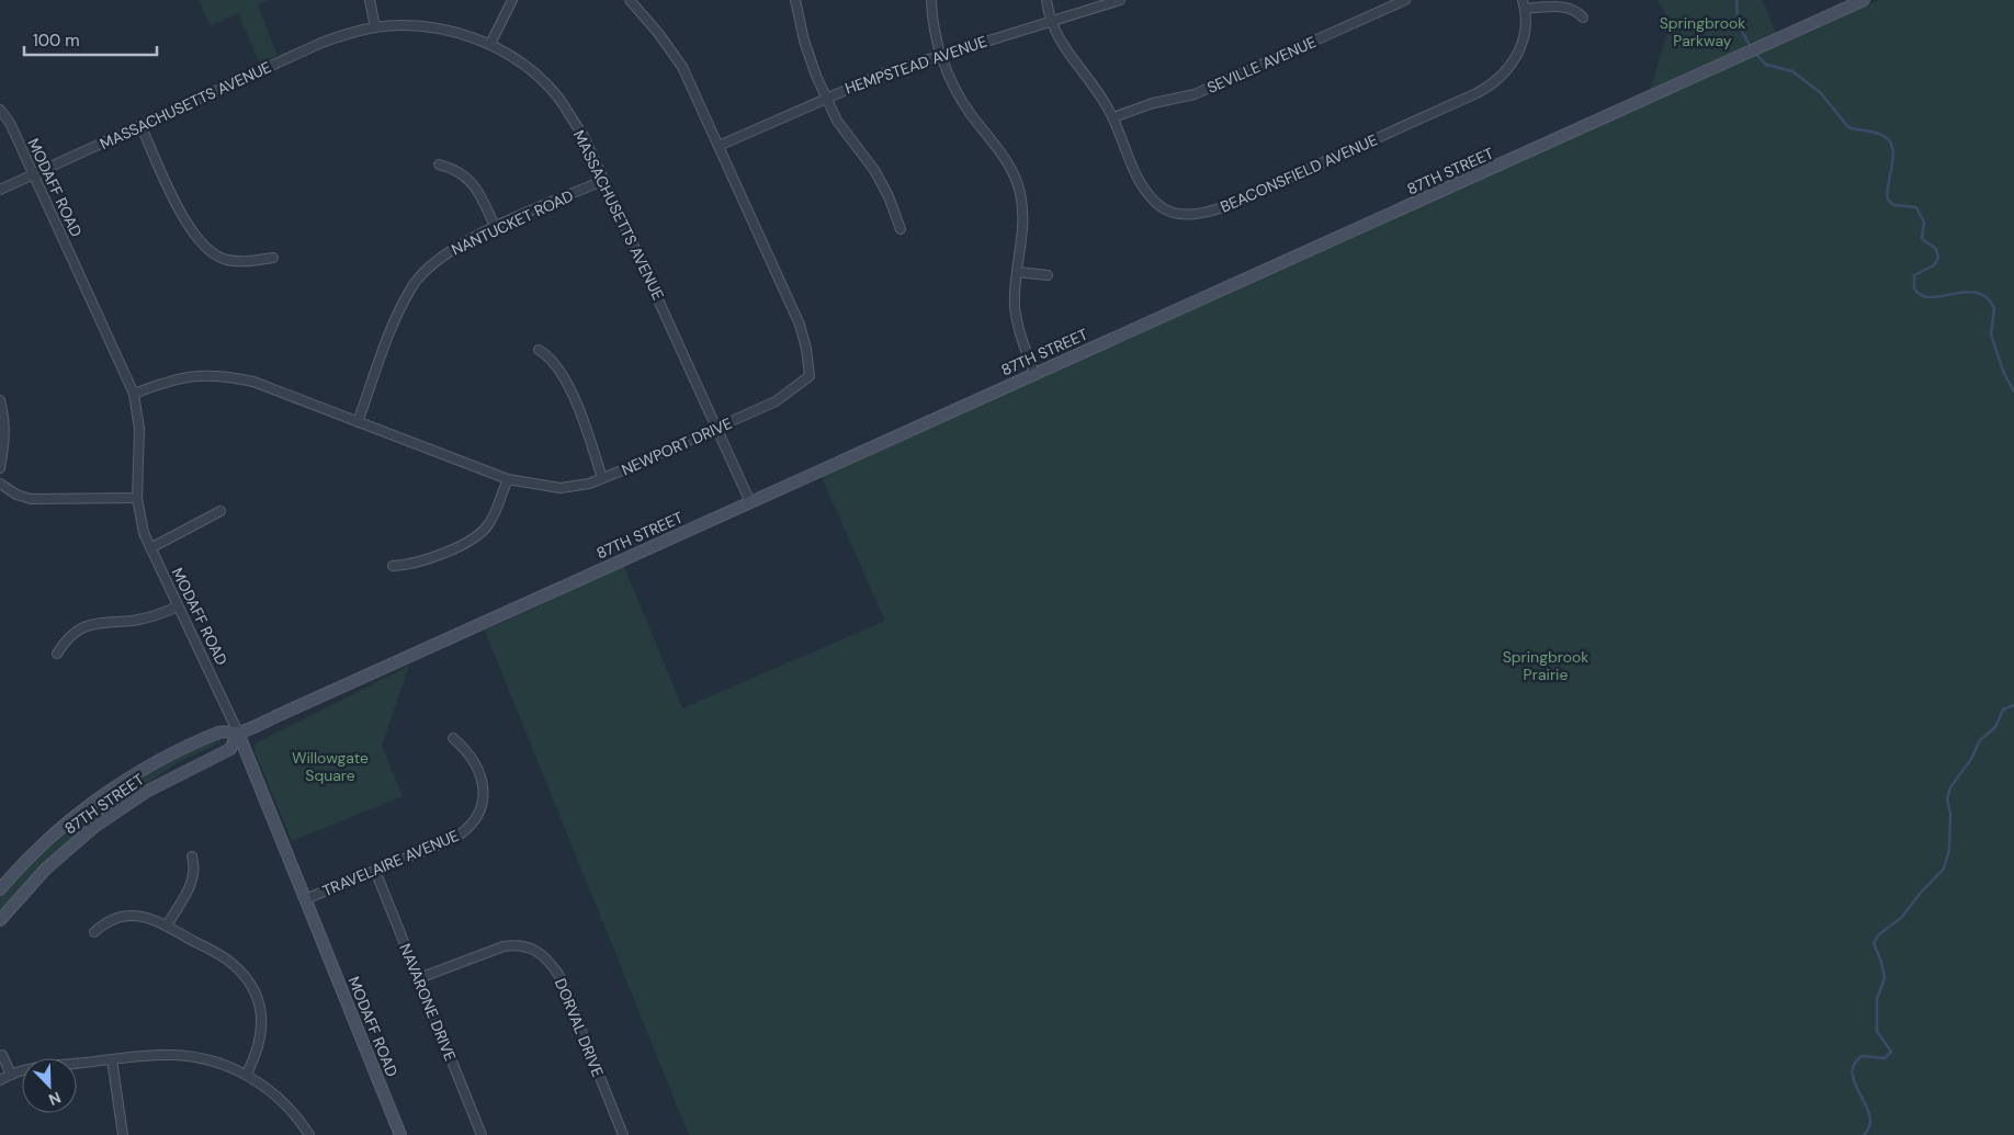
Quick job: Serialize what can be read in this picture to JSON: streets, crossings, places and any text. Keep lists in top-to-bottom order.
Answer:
{
  "streets": {
    "street": [
      "HEMPSTEAD AVENUE",
      "SEVILLE AVENUE",
      "MASSACHUSETTS AVENUE",
      "87TH STREET",
      "BEACONSFIELD AVENUE",
      "MODAFF ROAD",
      "NANTUCKET ROAD",
      "NEWPORT DRIVE",
      "TRAVELAIRE AVENUE",
      "NAVARONE DRIVE",
      "DORVAL DRIVE"
    ]
  },
  "crossings": [
    ["HEMPSTEAD AVENUE", "BEACONSFIELD AVENUE"],
    ["HEMPSTEAD AVENUE", "NEWPORT DRIVE"],
    ["SEVILLE AVENUE", "BEACONSFIELD AVENUE"],
    ["MASSACHUSETTS AVENUE", "87TH STREET"],
    ["MASSACHUSETTS AVENUE", "MODAFF ROAD"],
    ["MASSACHUSETTS AVENUE", "NANTUCKET ROAD"],
    ["MASSACHUSETTS AVENUE", "NEWPORT DRIVE"],
    ["87TH STREET", "MODAFF ROAD"],
    ["MODAFF ROAD", "NEWPORT DRIVE"],
    ["MODAFF ROAD", "TRAVELAIRE AVENUE"],
    ["NANTUCKET ROAD", "NEWPORT DRIVE"],
    ["TRAVELAIRE AVENUE", "NAVARONE DRIVE"],
    ["NAVARONE DRIVE", "DORVAL DRIVE"]
  ],
  "parks": ["Springbrook Parkway", "Springbrook Prairie", "Willowgate Square"],
  "scale_bar": "100 m",
  "north": "bottom right"
}
